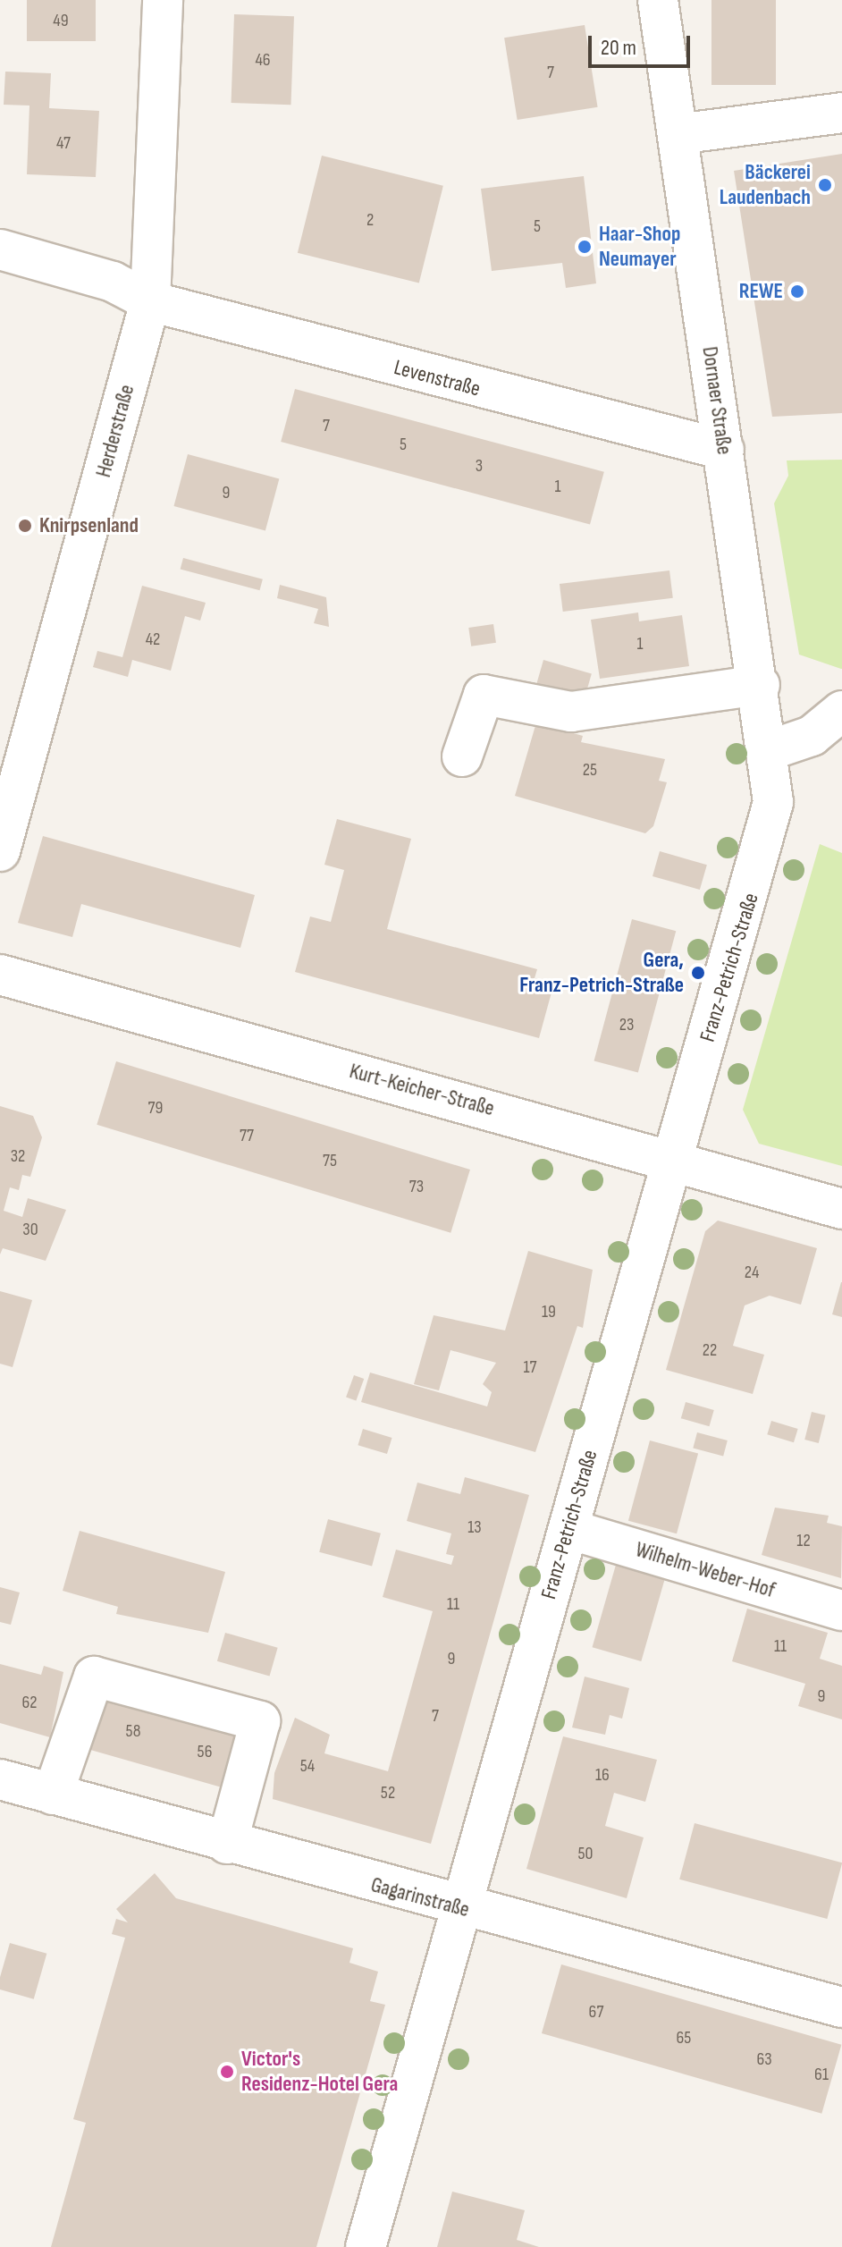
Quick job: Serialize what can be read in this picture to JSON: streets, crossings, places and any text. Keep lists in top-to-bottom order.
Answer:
{
  "streets": {
    "street": [
      "Levenstraße",
      "Dornaer Straße",
      "Herderstraße",
      "Franz-Petrich-Straße",
      "Kurt-Keicher-Straße",
      "Wilhelm-Weber-Hof",
      "Gagarinstraße"
    ]
  },
  "crossings": [
    ["Levenstraße", "Dornaer Straße"],
    ["Levenstraße", "Herderstraße"],
    ["Dornaer Straße", "Franz-Petrich-Straße"],
    ["Franz-Petrich-Straße", "Kurt-Keicher-Straße"],
    ["Franz-Petrich-Straße", "Wilhelm-Weber-Hof"],
    ["Franz-Petrich-Straße", "Gagarinstraße"]
  ],
  "places": [
    "Bäckerei Laudenbach",
    "Haar-Shop Neumayer",
    "REWE",
    "Knirpsenland",
    "Gera, Franz-Petrich-Straße",
    "Victor's Residenz-Hotel Gera"
  ],
  "house_numbers": [
    "49",
    "46",
    "7",
    "47",
    "2",
    "5",
    "7",
    "5",
    "3",
    "1",
    "9",
    "42",
    "1",
    "25",
    "23",
    "79",
    "77",
    "32",
    "75",
    "73",
    "30",
    "24",
    "19",
    "22",
    "17",
    "13",
    "12",
    "11",
    "11",
    "9",
    "9",
    "62",
    "7",
    "58",
    "56",
    "54",
    "16",
    "52",
    "50",
    "67",
    "65",
    "63",
    "61"
  ],
  "scale_bar": "20 m"
}
